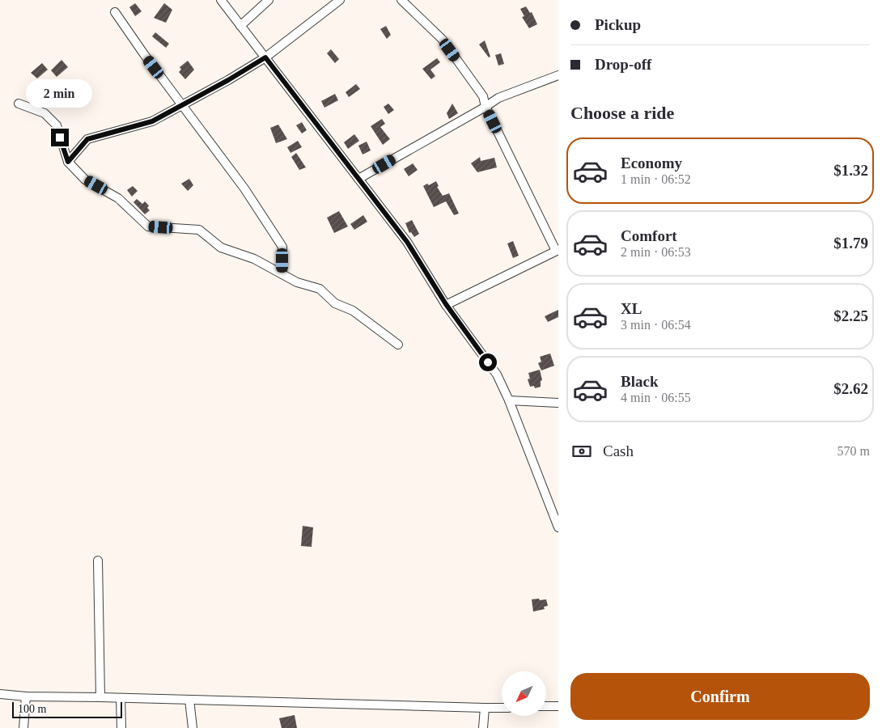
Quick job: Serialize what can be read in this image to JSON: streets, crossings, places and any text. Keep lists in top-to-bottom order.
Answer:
{
  "scale_bar": "100 m",
  "north": "bottom left",
  "page": {
    "banner": ["Pickup", "Drop-off"],
    "bubble": "2 min",
    "heading": "Choose a ride",
    "list": [
      {
        "name": "Economy",
        "note": "1 min · 06:52",
        "value": "$1.32"
      },
      {
        "name": "Comfort",
        "note": "2 min · 06:53",
        "value": "$1.79"
      },
      {
        "name": "XL",
        "note": "3 min · 06:54",
        "value": "$2.25"
      },
      {
        "name": "Black",
        "note": "4 min · 06:55",
        "value": "$2.62"
      }
    ],
    "pay": ["Cash", "570 m"],
    "buttons": "Confirm",
    "scale": "100 m"
  }
}
